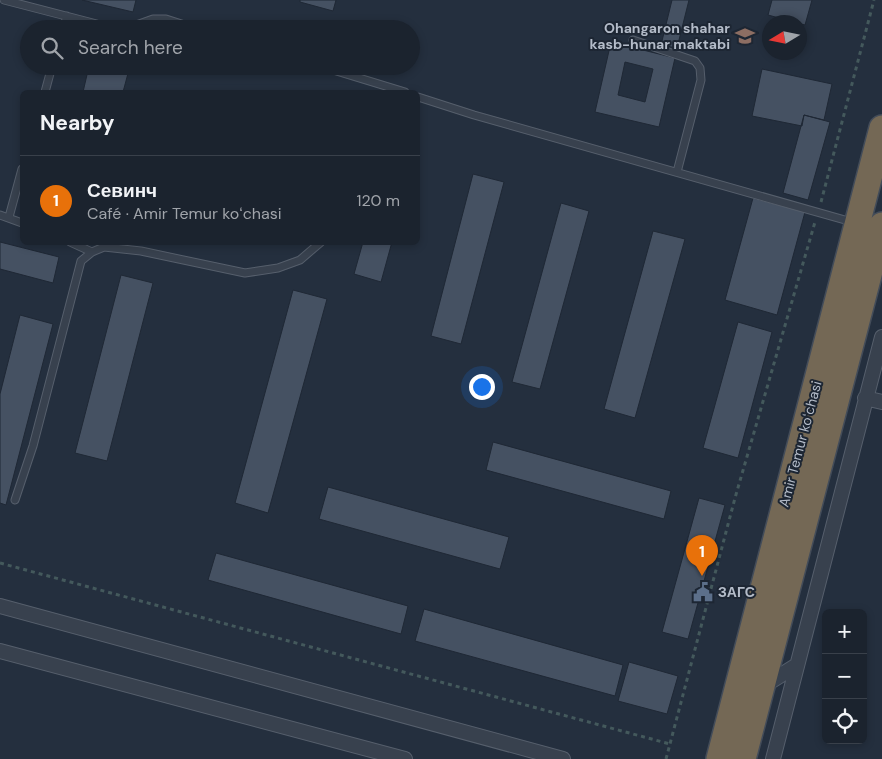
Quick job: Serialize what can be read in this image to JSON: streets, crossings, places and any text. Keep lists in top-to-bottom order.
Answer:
{
  "streets": {
    "highway": ["Amir Temur koʻchasi"]
  },
  "places": {
    "school or university": ["Ohangaron shahar kasb-hunar maktabi"],
    "public building": ["ЗАГС"]
  },
  "north": "left",
  "page": {
    "search": "Search here",
    "heading": "Nearby",
    "list": [
      {
        "mark": "1",
        "name": "Севинч",
        "note": "Café · Amir Temur koʻchasi",
        "value": "120 m"
      }
    ],
    "pins": "1",
    "map_buttons": ["+", "−"]
  }
}
